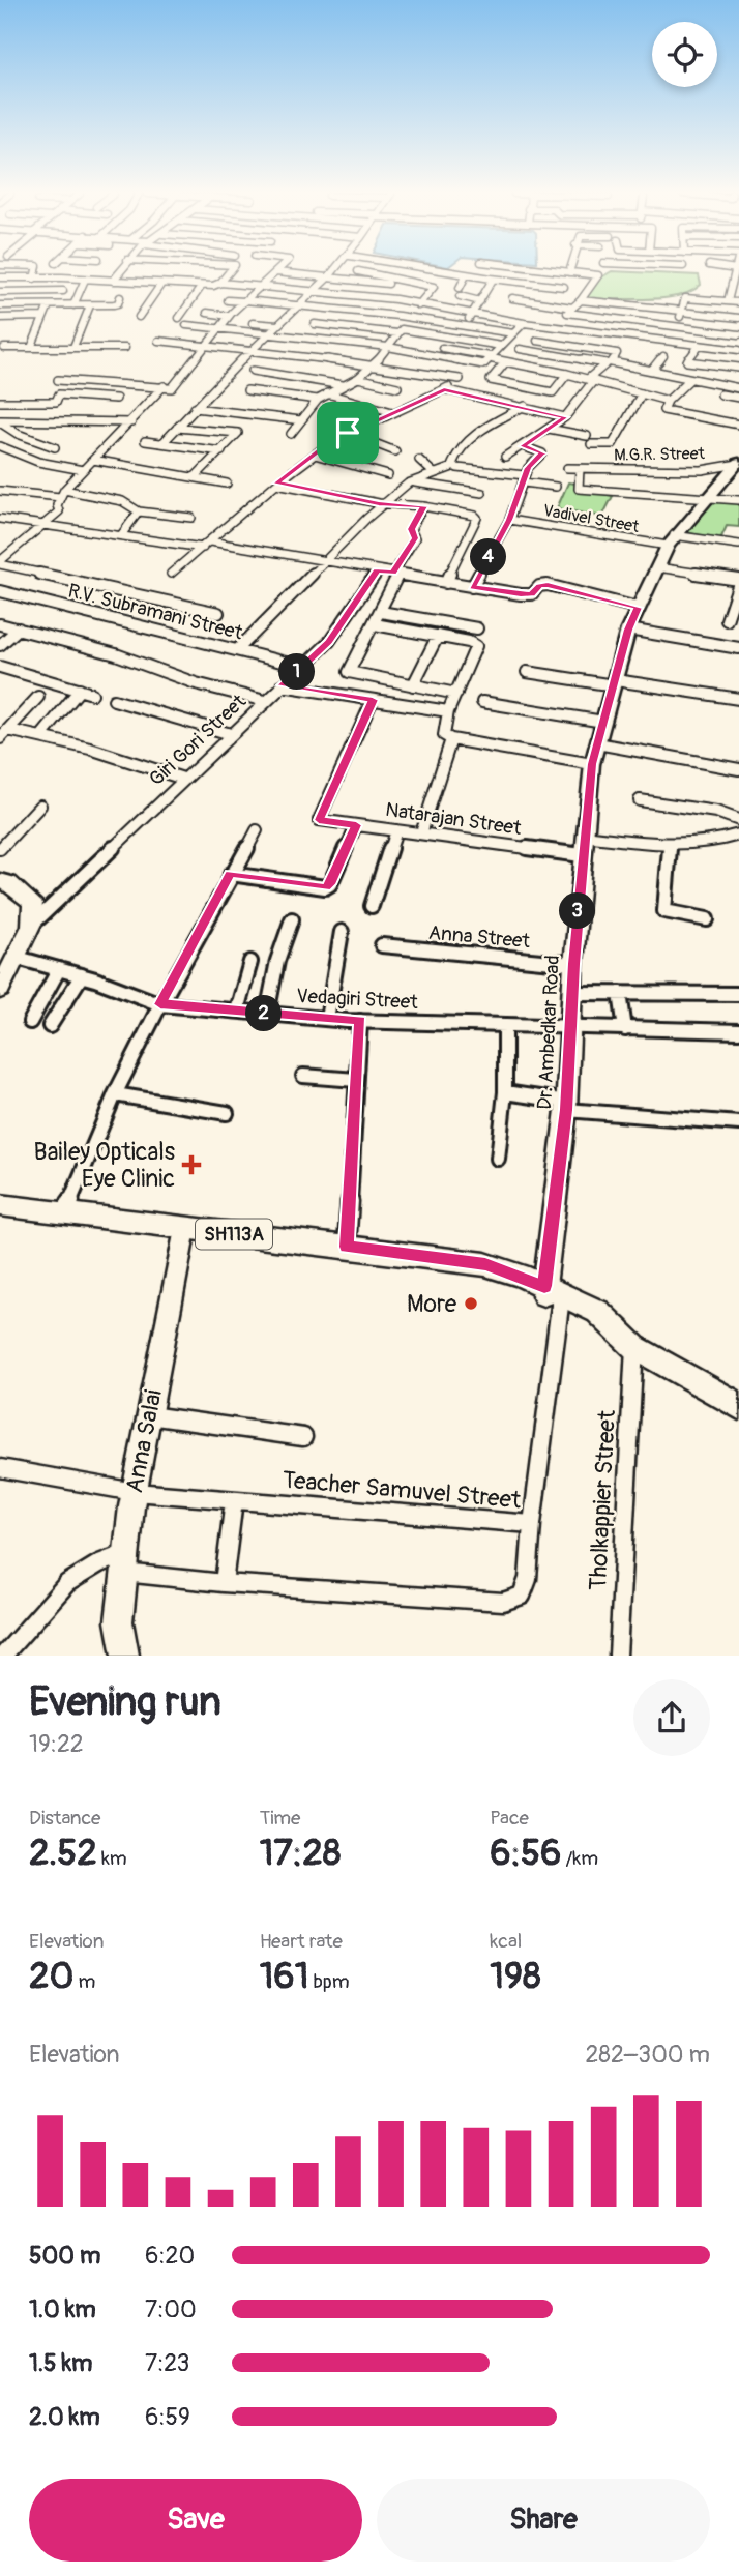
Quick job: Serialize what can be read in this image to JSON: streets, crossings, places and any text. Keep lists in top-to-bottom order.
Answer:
{
  "streets": {
    "main road": ["SH113A"],
    "street": [
      "M.G.R. Street",
      "Vadivel Street",
      "R.V. Subramani Street",
      "Giri Gori Street",
      "Natarajan Street",
      "Anna Street",
      "Vedagiri Street",
      "Dr. Ambedkar Road",
      "Anna Salai",
      "Teacher Samuvel Street",
      "Tholkappier Street"
    ]
  },
  "crossings": [
    ["M.G.R. Street", "Dr. Ambedkar Road"],
    ["Vadivel Street", "Dr. Ambedkar Road"],
    ["R.V. Subramani Street", "Giri Gori Street"],
    ["Natarajan Street", "Dr. Ambedkar Road"],
    ["Anna Street", "Dr. Ambedkar Road"],
    ["Vedagiri Street", "Dr. Ambedkar Road"],
    ["Dr. Ambedkar Road", "SH113A"],
    ["Dr. Ambedkar Road", "Teacher Samuvel Street"],
    ["SH113A", "Anna Salai"],
    ["SH113A", "Teacher Samuvel Street"],
    ["SH113A", "Tholkappier Street"],
    ["Anna Salai", "Teacher Samuvel Street"]
  ],
  "places": {
    "health": ["Bailey Opticals Eye Clinic"],
    "other": ["More"]
  },
  "page": {
    "pins": [
      "4",
      "1",
      "3",
      "2"
    ],
    "heading": ["Evening run", "19:22"],
    "stats": [
      ["Distance", "2.52 km"],
      ["Time", "17:28"],
      ["Pace", "6:56 /km"],
      ["Elevation", "20 m"],
      ["Heart rate", "161 bpm"],
      ["kcal", "198"]
    ],
    "chart": ["Elevation", "282–300 m"],
    "list": [
      {
        "name": "500 m",
        "note": "6:20"
      },
      {
        "name": "1.0 km",
        "note": "7:00"
      },
      {
        "name": "1.5 km",
        "note": "7:23"
      },
      {
        "name": "2.0 km",
        "note": "6:59"
      }
    ],
    "buttons": ["Save", "Share"]
  }
}
